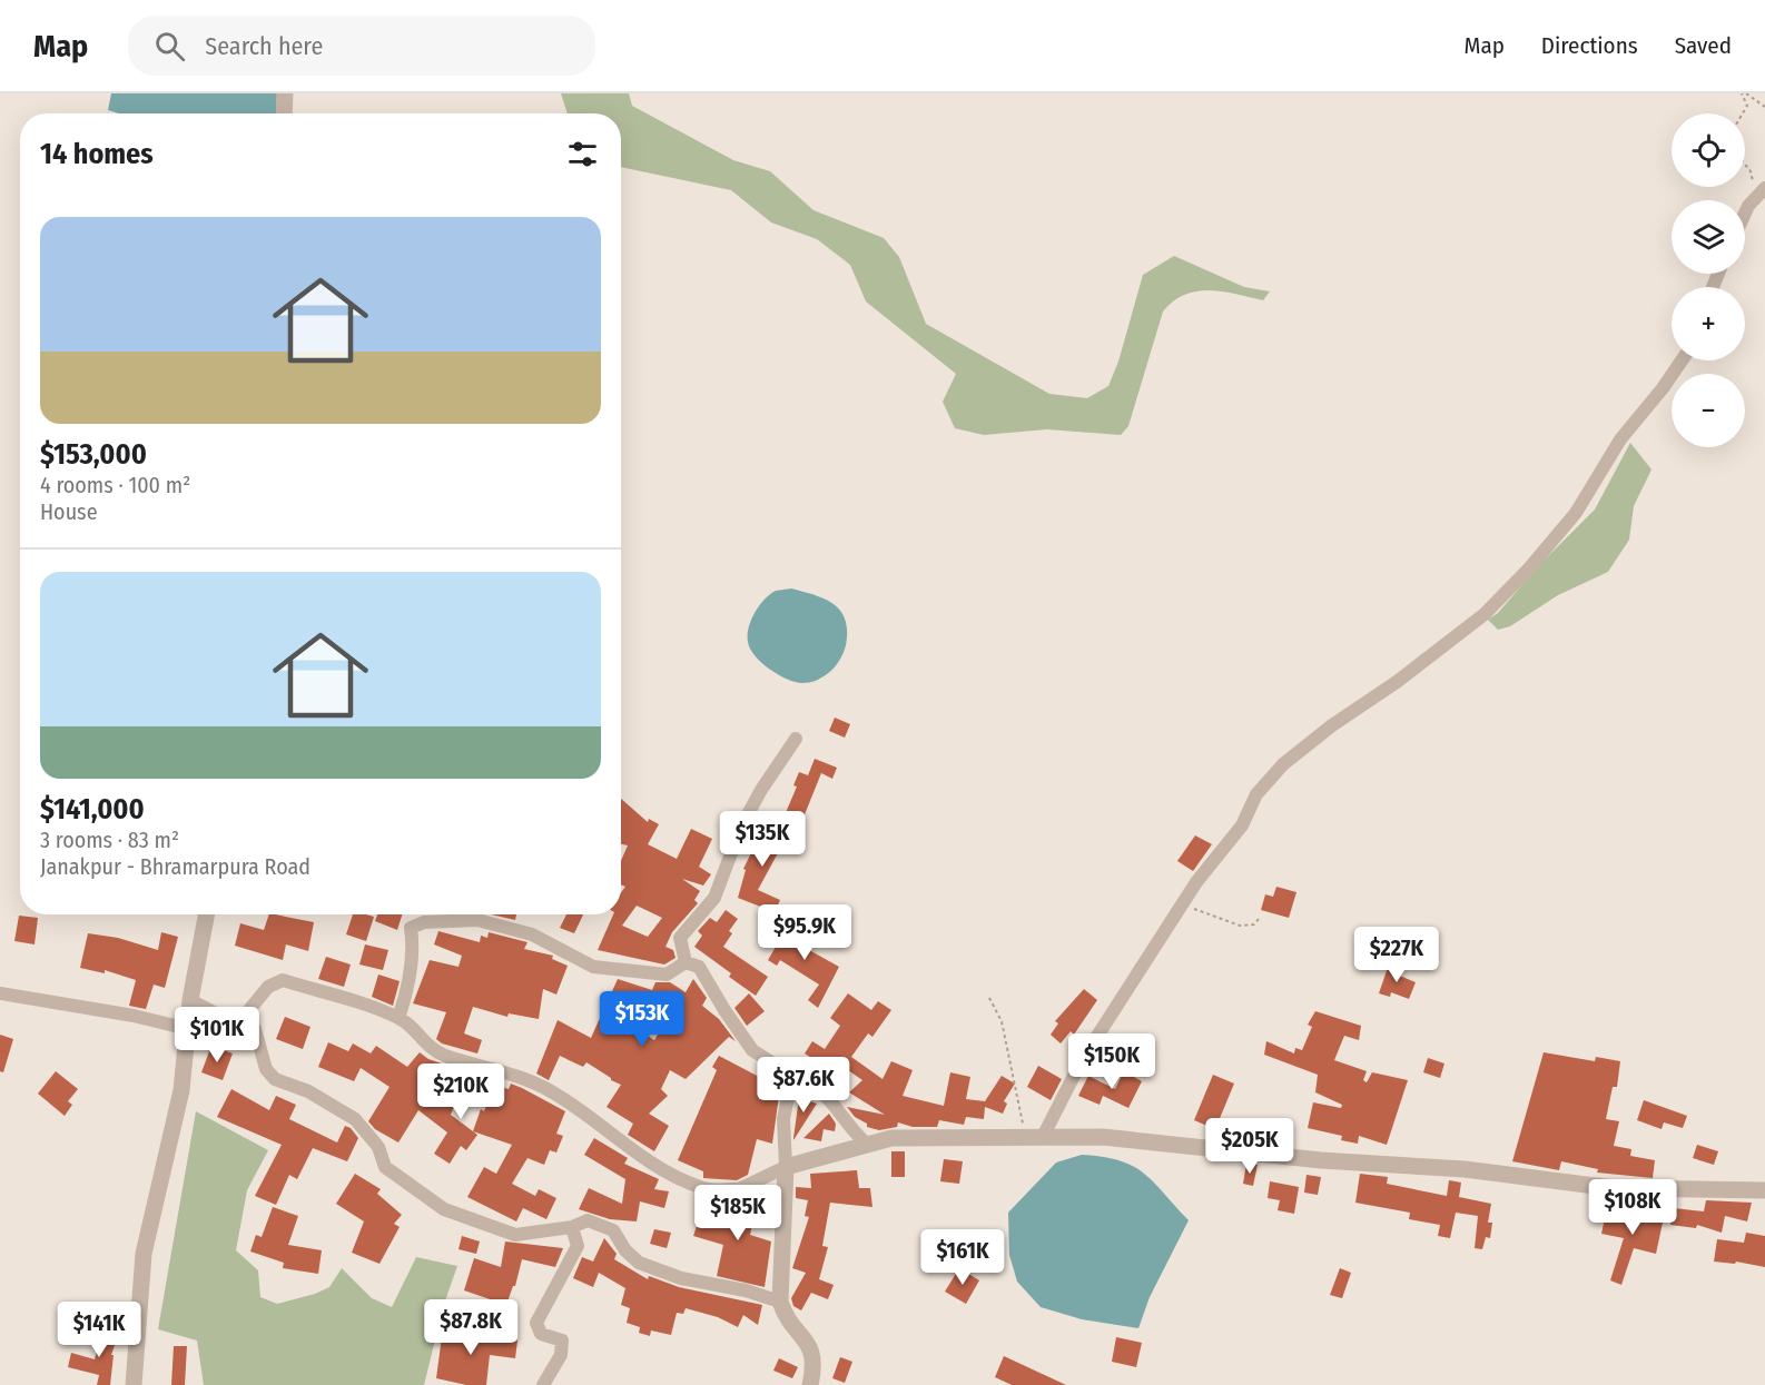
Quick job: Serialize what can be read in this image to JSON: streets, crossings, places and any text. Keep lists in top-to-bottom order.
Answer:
{
  "page": {
    "header": "Map",
    "search": "Search here",
    "nav": ["Map", "Directions", "Saved"],
    "map_buttons": ["+", "−"],
    "heading": "14 homes",
    "list": [
      {
        "name": "$153,000",
        "note": "4 rooms · 100 m² · House"
      },
      {
        "name": "$141,000",
        "note": "3 rooms · 83 m² · Janakpur - Bhramarpura Road"
      }
    ],
    "price": [
      "$135K",
      "$95.9K",
      "$227K",
      "$153K",
      "$101K",
      "$150K",
      "$87.6K",
      "$210K",
      "$205K",
      "$108K",
      "$185K",
      "$161K",
      "$87.8K",
      "$141K"
    ]
  }
}
